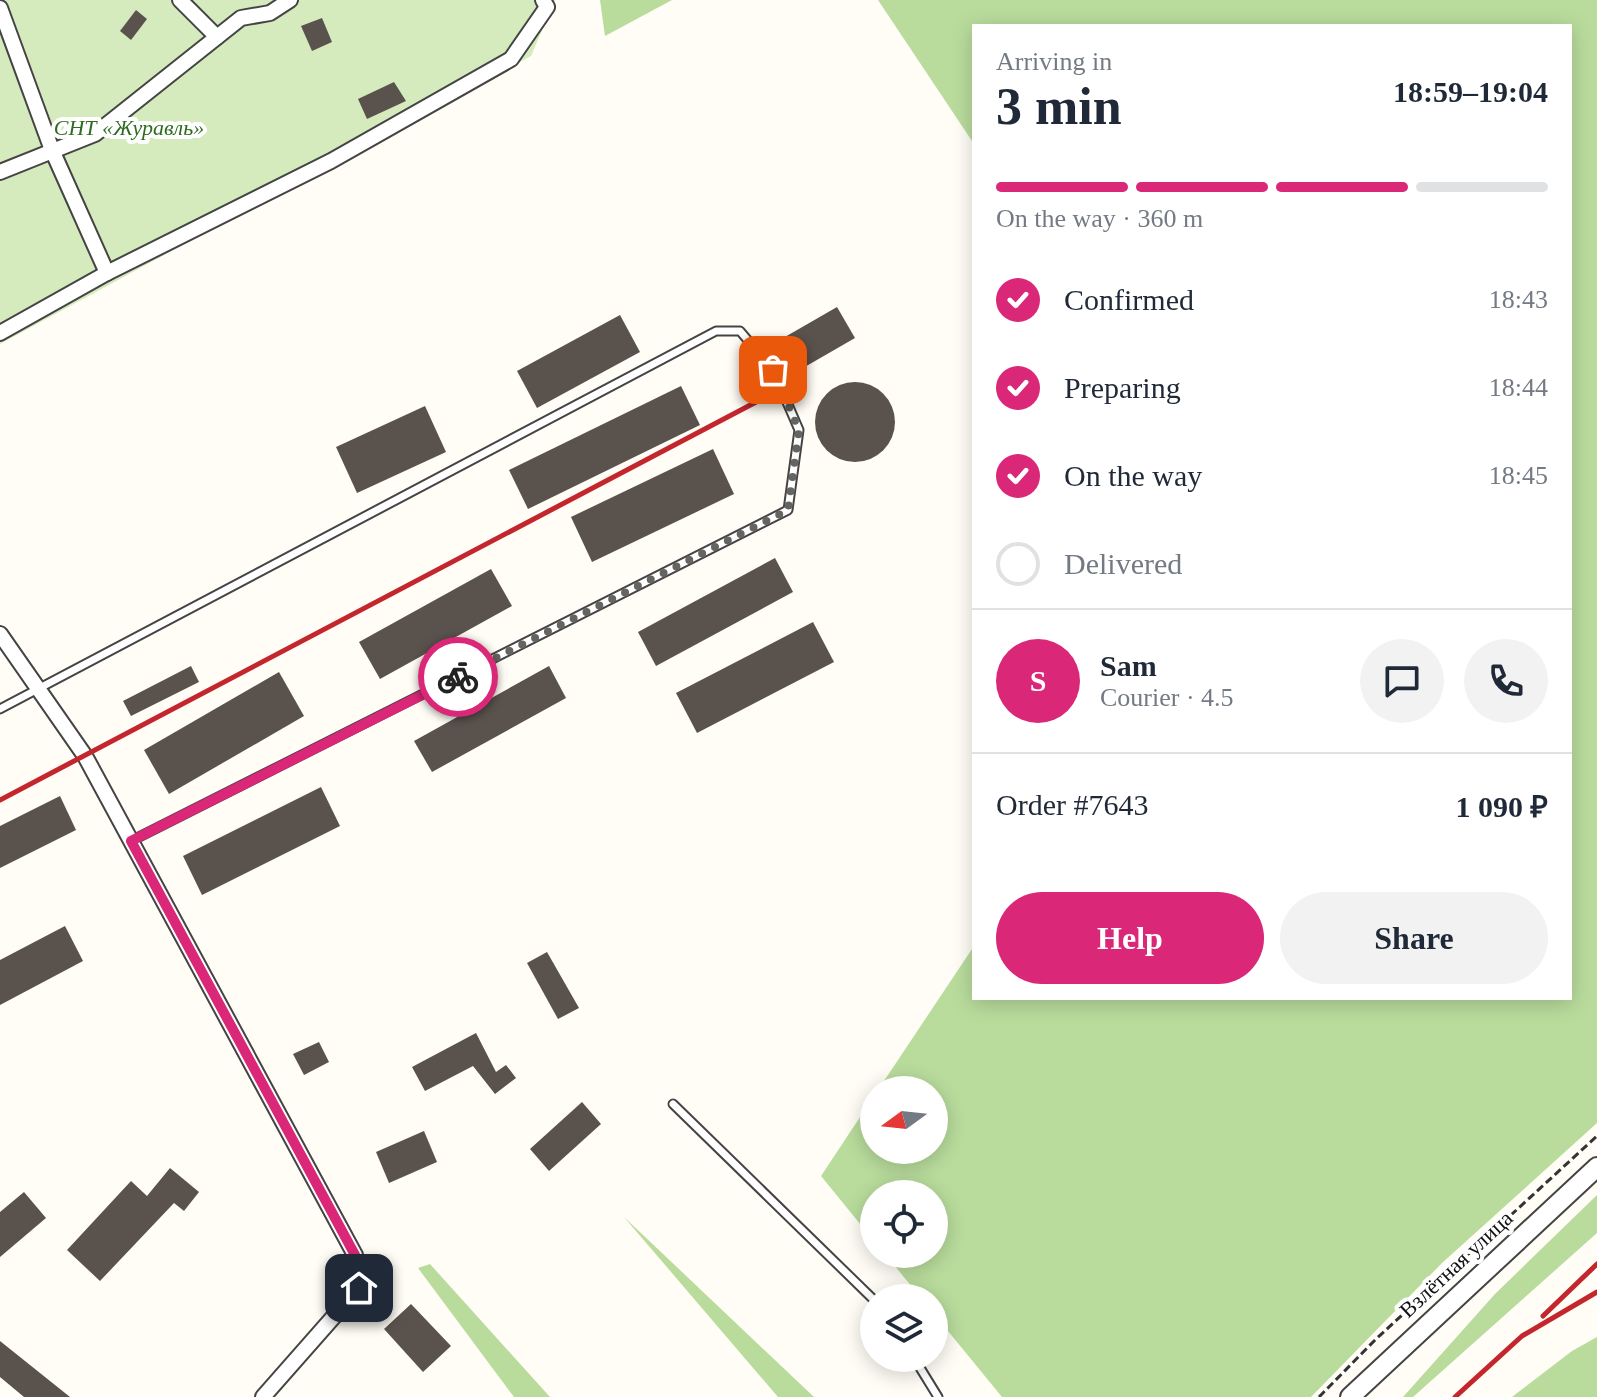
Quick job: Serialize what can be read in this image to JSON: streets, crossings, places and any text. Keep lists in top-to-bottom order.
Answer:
{
  "streets": {
    "street": ["Взлётная улица"]
  },
  "parks": ["СНТ «Журавль»"],
  "north": "left",
  "page": {
    "heading": ["3 min", "Arriving in", "18:59–19:04"],
    "panel": [
      "Sam",
      "Courier · 4.5",
      "Order #7643",
      "1 090 ₽"
    ],
    "bar": "On the way · 360 m",
    "list": [
      ["Confirmed", "18:43"],
      ["Preparing", "18:44"],
      ["On the way", "18:45"],
      "Delivered"
    ],
    "round": "S",
    "buttons": ["Help", "Share"]
  }
}
